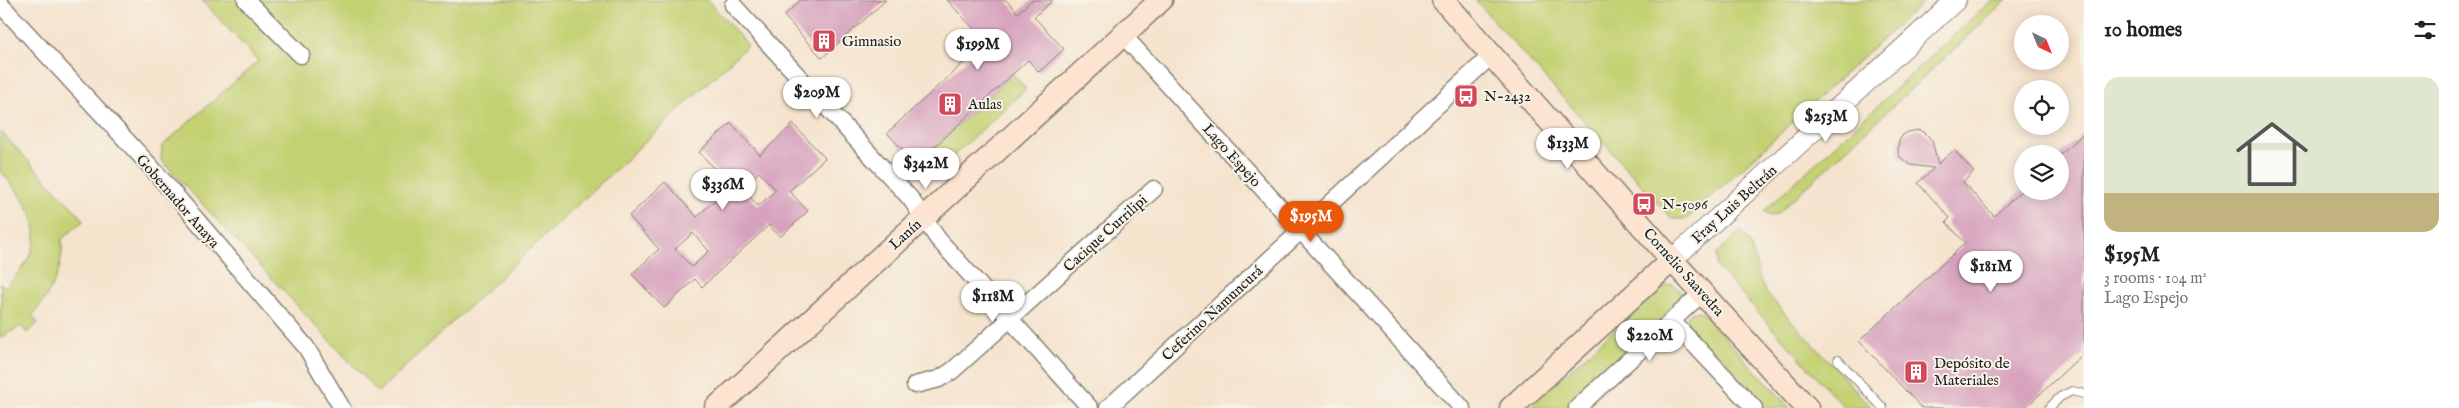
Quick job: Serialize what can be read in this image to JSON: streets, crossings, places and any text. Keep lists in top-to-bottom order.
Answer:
{
  "streets": {
    "main road": ["Fray Luis Beltrán", "Lanín", "Cornelio Saavedra"],
    "street": [
      "Lago Espejo",
      "Gobernador Anaya",
      "Cacique Currilipi",
      "Ceferino Namuncurá"
    ]
  },
  "crossings": [
    ["Lago Espejo", "Lanín"],
    ["Lago Espejo", "Ceferino Namuncurá"],
    ["Fray Luis Beltrán", "Cornelio Saavedra"],
    ["Cornelio Saavedra", "Ceferino Namuncurá"]
  ],
  "places": {
    "building": ["Gimnasio", "Aulas", "Depósito de Materiales"],
    "bus stop": ["N-2432", "N-5096"]
  },
  "north": "bottom right",
  "page": {
    "heading": "10 homes",
    "price": [
      "$199M",
      "$209M",
      "$253M",
      "$133M",
      "$342M",
      "$336M",
      "$195M",
      "$181M",
      "$118M",
      "$220M"
    ],
    "list": [
      {
        "name": "$195M",
        "note": "3 rooms · 104 m² · Lago Espejo"
      }
    ]
  }
}
